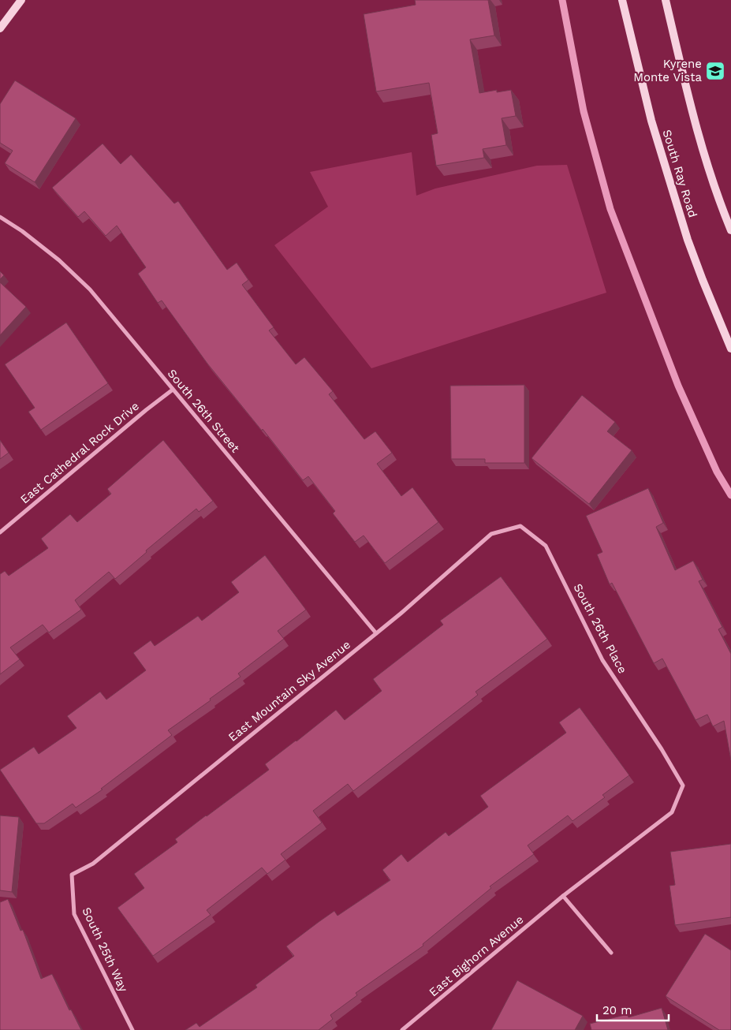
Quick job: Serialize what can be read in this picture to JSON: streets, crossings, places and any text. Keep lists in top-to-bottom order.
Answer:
{
  "streets": {
    "main road": ["South Ray Road"],
    "street": [
      "South 26th Street",
      "East Cathedral Rock Drive",
      "South 26th Place",
      "East Mountain Sky Avenue",
      "South 25th Way",
      "East Bighorn Avenue"
    ]
  },
  "crossings": [
    ["South 26th Street", "East Cathedral Rock Drive"],
    ["South 26th Street", "East Mountain Sky Avenue"],
    ["South 26th Place", "East Mountain Sky Avenue"],
    ["South 26th Place", "East Bighorn Avenue"],
    ["East Mountain Sky Avenue", "South 25th Way"]
  ],
  "places": {
    "school or university": ["Kyrene Monte Vista"]
  },
  "scale_bar": "20 m"
}
